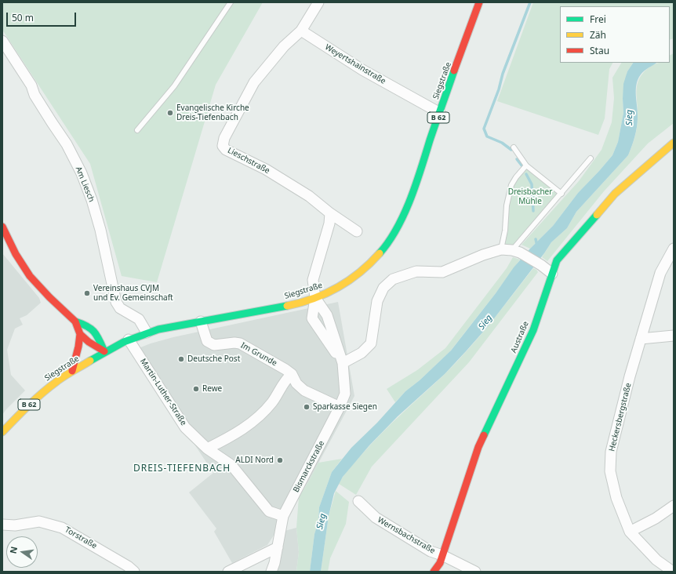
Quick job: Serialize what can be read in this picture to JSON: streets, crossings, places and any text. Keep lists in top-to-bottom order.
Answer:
{
  "streets": {
    "main road": ["Siegstraße", "B 62", "Austraße"],
    "street": [
      "Weyertshainstraße",
      "Lieschstraße",
      "Am Liesch",
      "Im Grunde",
      "Martin-Luther-Straße",
      "Heckersbergstraße",
      "Bismarckstraße",
      "Wernsbachstraße",
      "Torstraße"
    ]
  },
  "crossings": [
    ["Weyertshainstraße", "Siegstraße"],
    ["Weyertshainstraße", "Lieschstraße"],
    ["Siegstraße", "Am Liesch"],
    ["Siegstraße", "Im Grunde"],
    ["Siegstraße", "Martin-Luther-Straße"],
    ["Siegstraße", "Bismarckstraße"],
    ["Austraße", "Wernsbachstraße"],
    ["Im Grunde", "Bismarckstraße"],
    ["Martin-Luther-Straße", "Bismarckstraße"]
  ],
  "districts": ["DREIS-TIEFENBACH"],
  "water": ["Sieg"],
  "parks": ["Dreisbacher Mühle"],
  "places": [
    "Evangelische Kirche Dreis-Tiefenbach",
    "Vereinshaus CVJM und Ev. Gemeinschaft",
    "Deutsche Post",
    "Rewe",
    "Sparkasse Siegen",
    "ALDI Nord"
  ],
  "legend": ["Frei", "Zäh", "Stau"],
  "scale_bar": "50 m",
  "north": "left"
}
